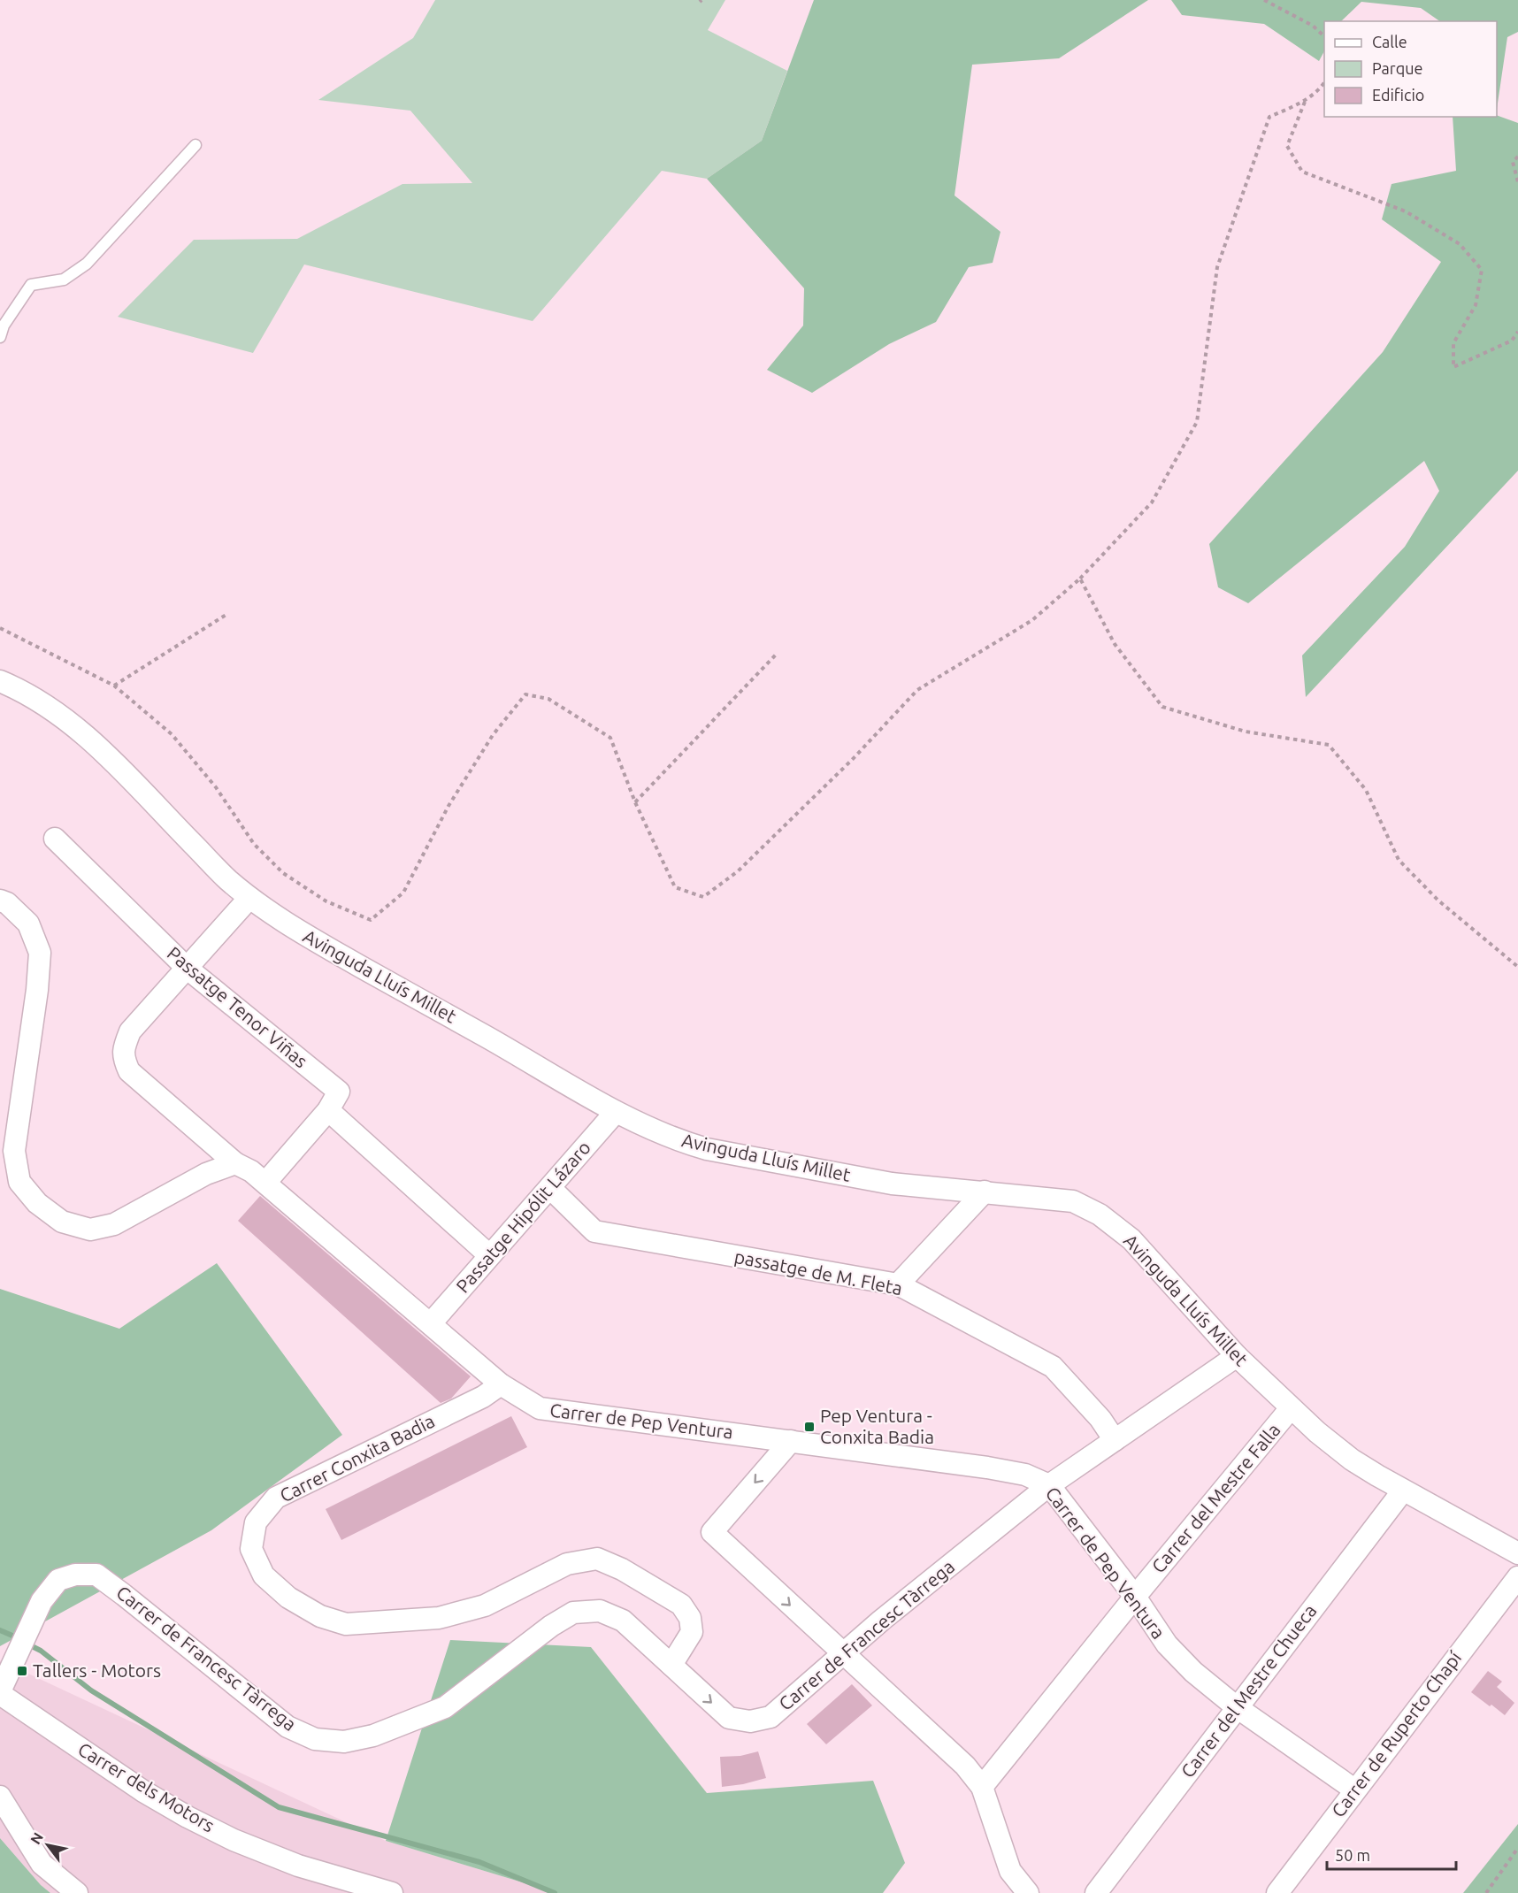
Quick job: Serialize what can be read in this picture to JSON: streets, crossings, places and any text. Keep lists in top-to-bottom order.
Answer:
{
  "streets": {
    "street": [
      "Avinguda Lluís Millet",
      "Passatge Tenor Viñas",
      "Passatge Hipólit Lázaro",
      "passatge de M. Fleta",
      "Carrer de Pep Ventura",
      "Carrer Conxita Badia",
      "Carrer del Mestre Falla",
      "Carrer de Francesc Tàrrega",
      "Carrer del Mestre Chueca",
      "Carrer de Ruperto Chapí",
      "Carrer dels Motors"
    ]
  },
  "crossings": [
    ["Avinguda Lluís Millet", "Passatge Hipólit Lázaro"],
    ["Avinguda Lluís Millet", "Carrer de Pep Ventura"],
    ["Avinguda Lluís Millet", "Carrer del Mestre Falla"],
    ["Avinguda Lluís Millet", "Carrer de Francesc Tàrrega"],
    ["Avinguda Lluís Millet", "Carrer del Mestre Chueca"],
    ["Passatge Tenor Viñas", "Carrer de Pep Ventura"],
    ["Passatge Hipólit Lázaro", "passatge de M. Fleta"],
    ["Passatge Hipólit Lázaro", "Carrer de Pep Ventura"],
    ["passatge de M. Fleta", "Carrer de Francesc Tàrrega"],
    ["Carrer de Pep Ventura", "Carrer Conxita Badia"],
    ["Carrer de Pep Ventura", "Carrer del Mestre Falla"],
    ["Carrer de Pep Ventura", "Carrer de Francesc Tàrrega"],
    ["Carrer de Pep Ventura", "Carrer del Mestre Chueca"],
    ["Carrer de Pep Ventura", "Carrer de Ruperto Chapí"],
    ["Carrer Conxita Badia", "Carrer de Francesc Tàrrega"],
    ["Carrer de Francesc Tàrrega", "Carrer dels Motors"]
  ],
  "places": {
    "transit": ["Pep Ventura - Conxita Badia", "Tallers - Motors"]
  },
  "legend": ["Calle", "Parque", "Edificio"],
  "scale_bar": "50 m",
  "north": "top left"
}
